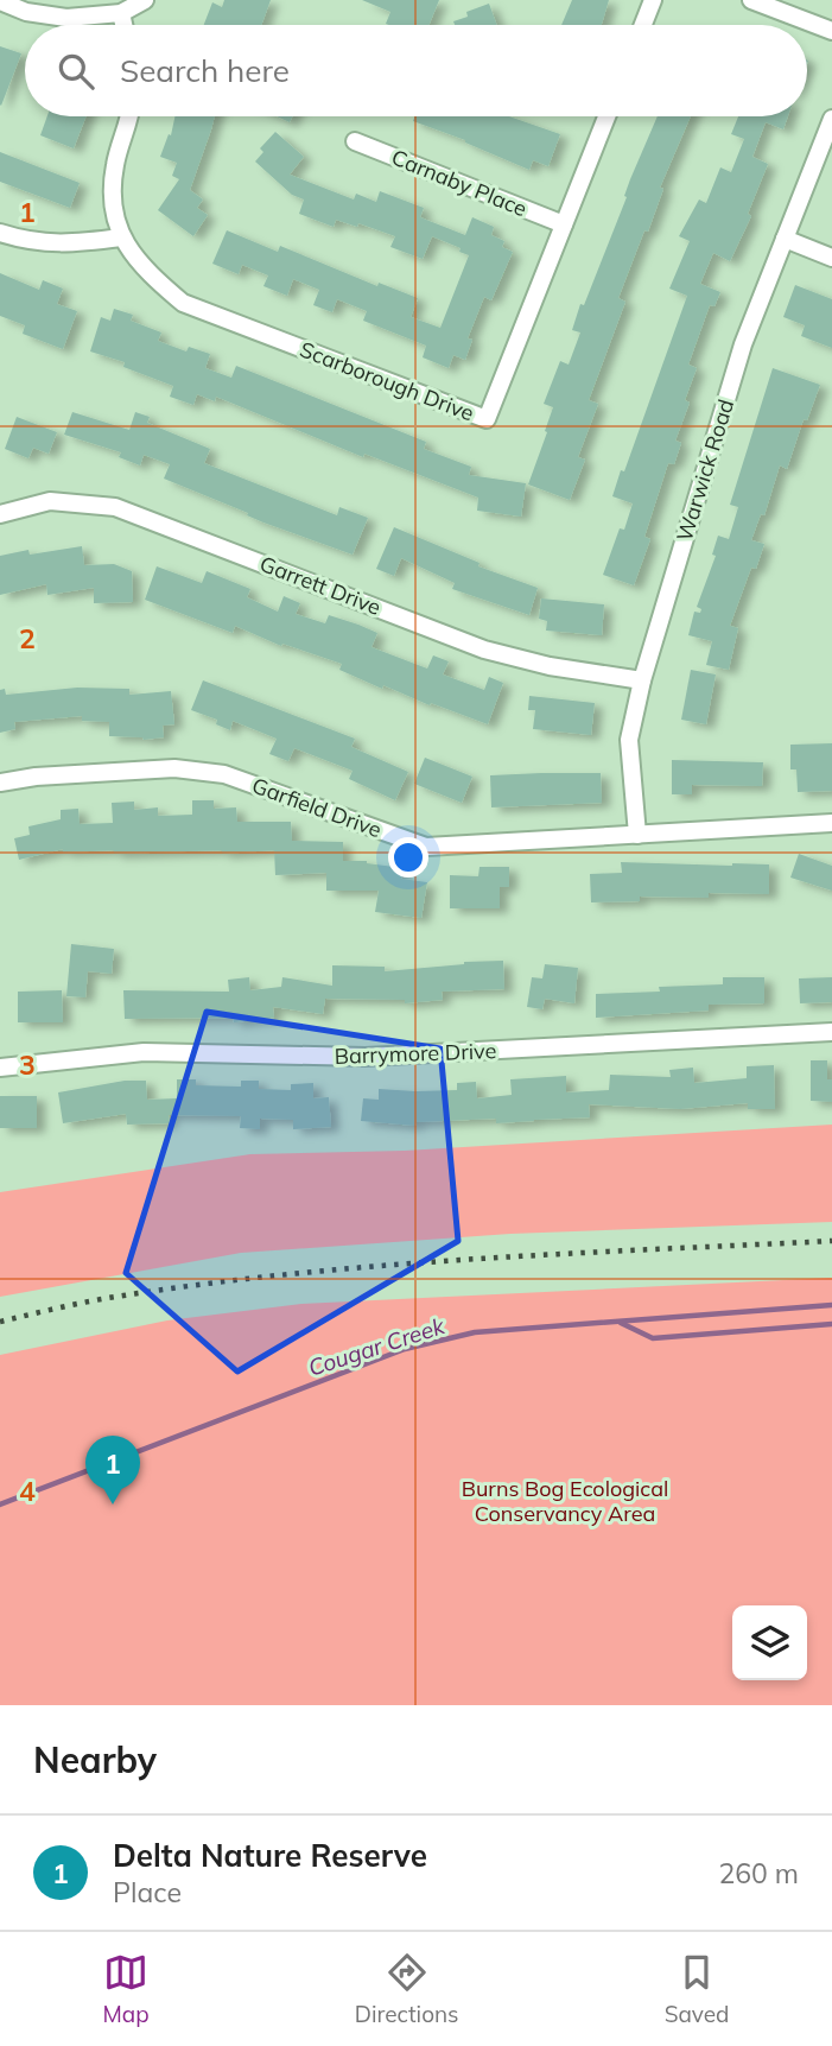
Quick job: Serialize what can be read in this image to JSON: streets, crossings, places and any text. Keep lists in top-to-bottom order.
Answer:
{
  "streets": {
    "street": [
      "Carnaby Place",
      "Scarborough Drive",
      "Warwick Road",
      "Garrett Drive",
      "Garfield Drive",
      "Barrymore Drive"
    ]
  },
  "crossings": [
    ["Carnaby Place", "Scarborough Drive"],
    ["Warwick Road", "Garrett Drive"],
    ["Warwick Road", "Garfield Drive"]
  ],
  "water": ["Cougar Creek"],
  "parks": ["Burns Bog Ecological Conservancy Area"],
  "page": {
    "search": "Search here",
    "pins": "1",
    "heading": "Nearby",
    "list": [
      {
        "mark": "1",
        "name": "Delta Nature Reserve",
        "note": "Place",
        "value": "260 m"
      }
    ],
    "nav": ["Map", "Directions", "Saved"]
  },
  "grid": {
    "rows": [
      "1",
      "2",
      "3",
      "4"
    ]
  }
}
